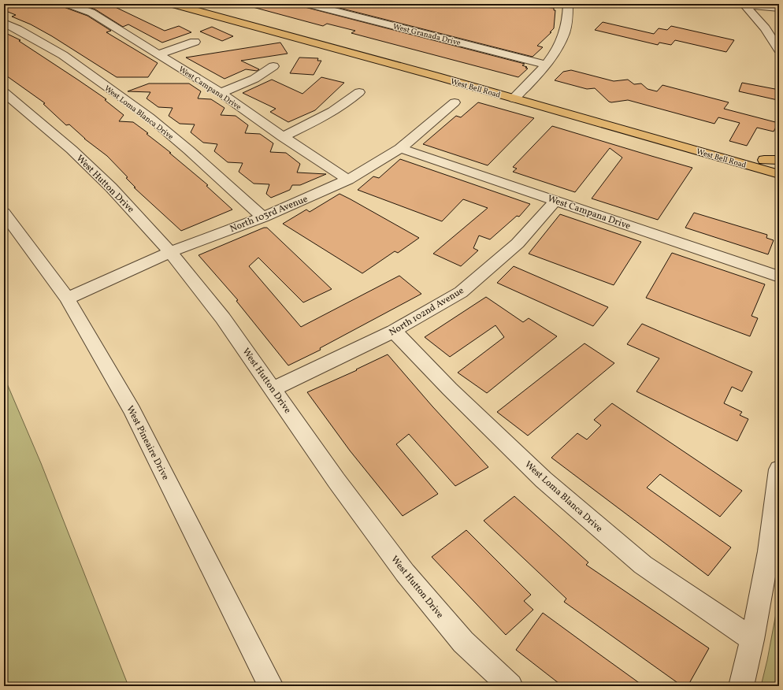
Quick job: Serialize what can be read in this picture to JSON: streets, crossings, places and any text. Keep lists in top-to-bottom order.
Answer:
{
  "streets": {
    "main road": ["West Bell Road"],
    "street": [
      "West Granada Drive",
      "West Campana Drive",
      "West Loma Blanca Drive",
      "West Hutton Drive",
      "North 103rd Avenue",
      "North 102nd Avenue",
      "West Pineaire Drive"
    ]
  },
  "crossings": [
    ["West Campana Drive", "North 103rd Avenue"],
    ["West Campana Drive", "North 102nd Avenue"],
    ["West Loma Blanca Drive", "North 103rd Avenue"],
    ["West Loma Blanca Drive", "North 102nd Avenue"],
    ["West Hutton Drive", "North 103rd Avenue"],
    ["West Hutton Drive", "North 102nd Avenue"],
    ["North 103rd Avenue", "West Pineaire Drive"]
  ]
}
